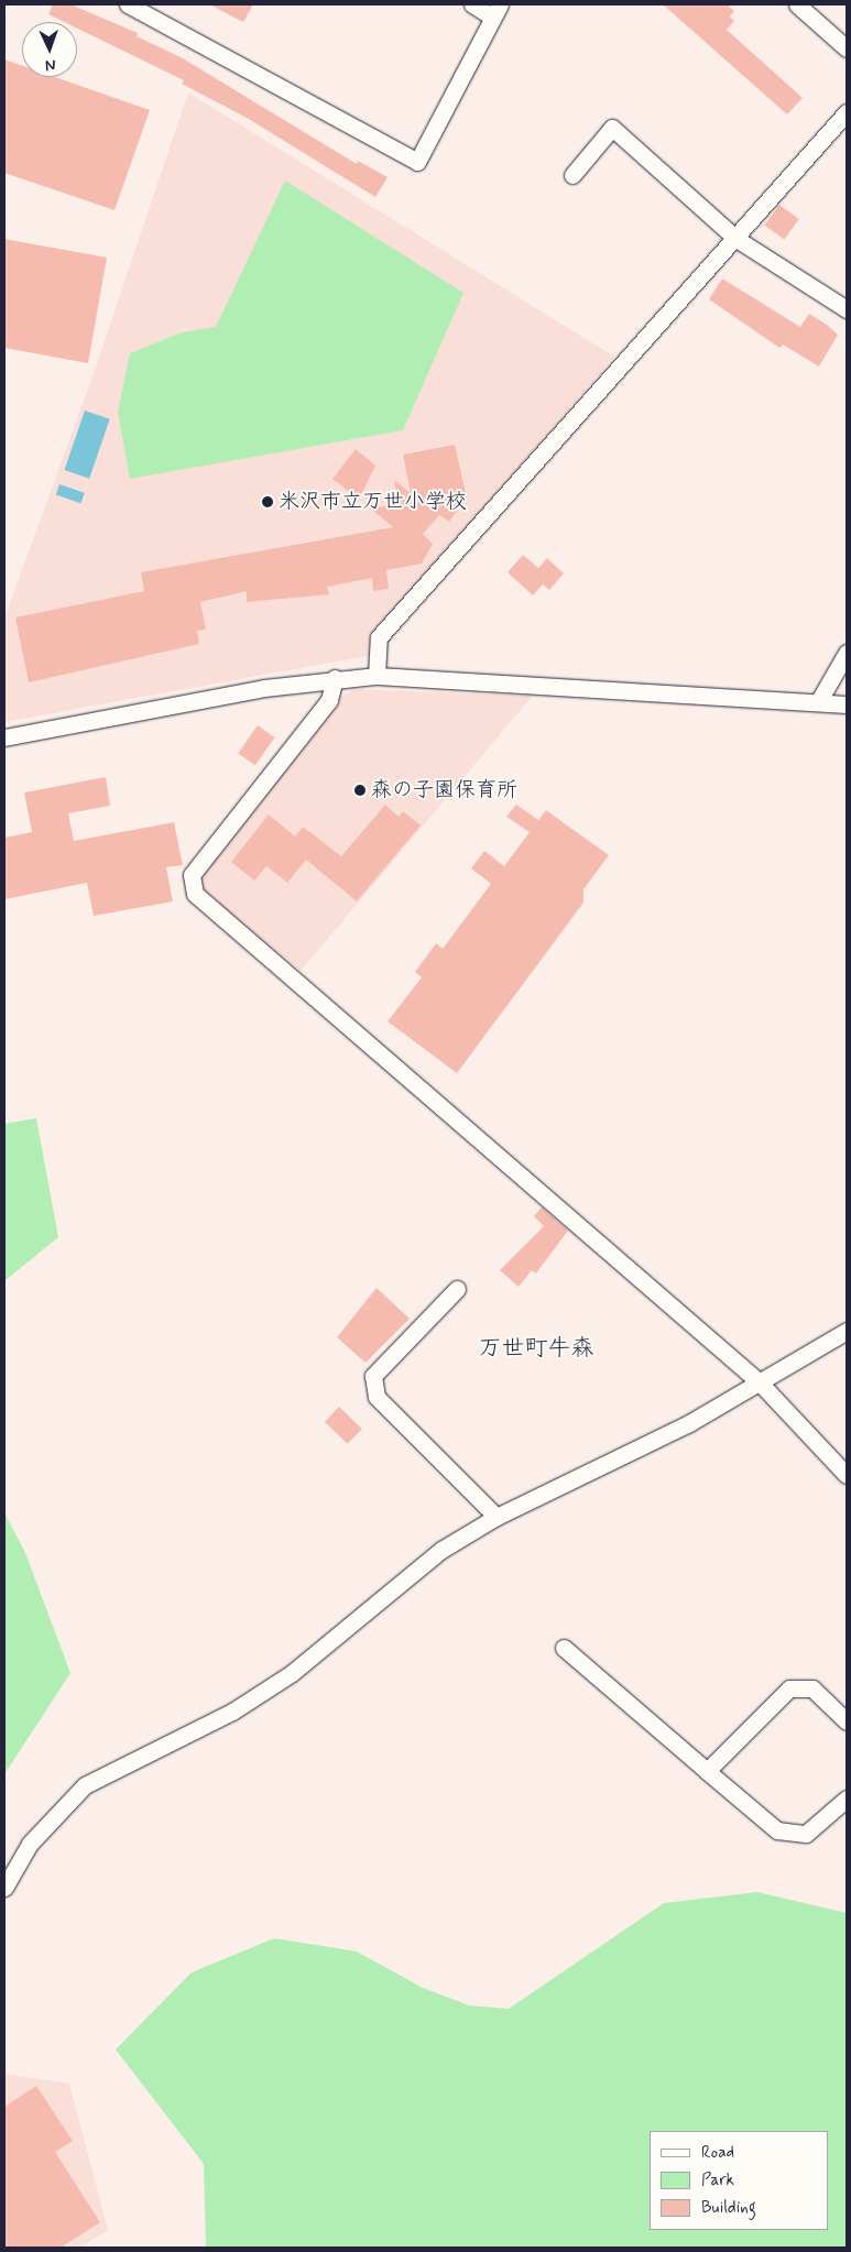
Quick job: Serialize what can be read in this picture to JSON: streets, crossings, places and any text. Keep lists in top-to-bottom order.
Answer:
{
  "districts": ["万世町牛森"],
  "places": ["米沢市立万世小学校", "森の子園保育所"],
  "legend": ["Road", "Park", "Building"],
  "north": "bottom"
}
